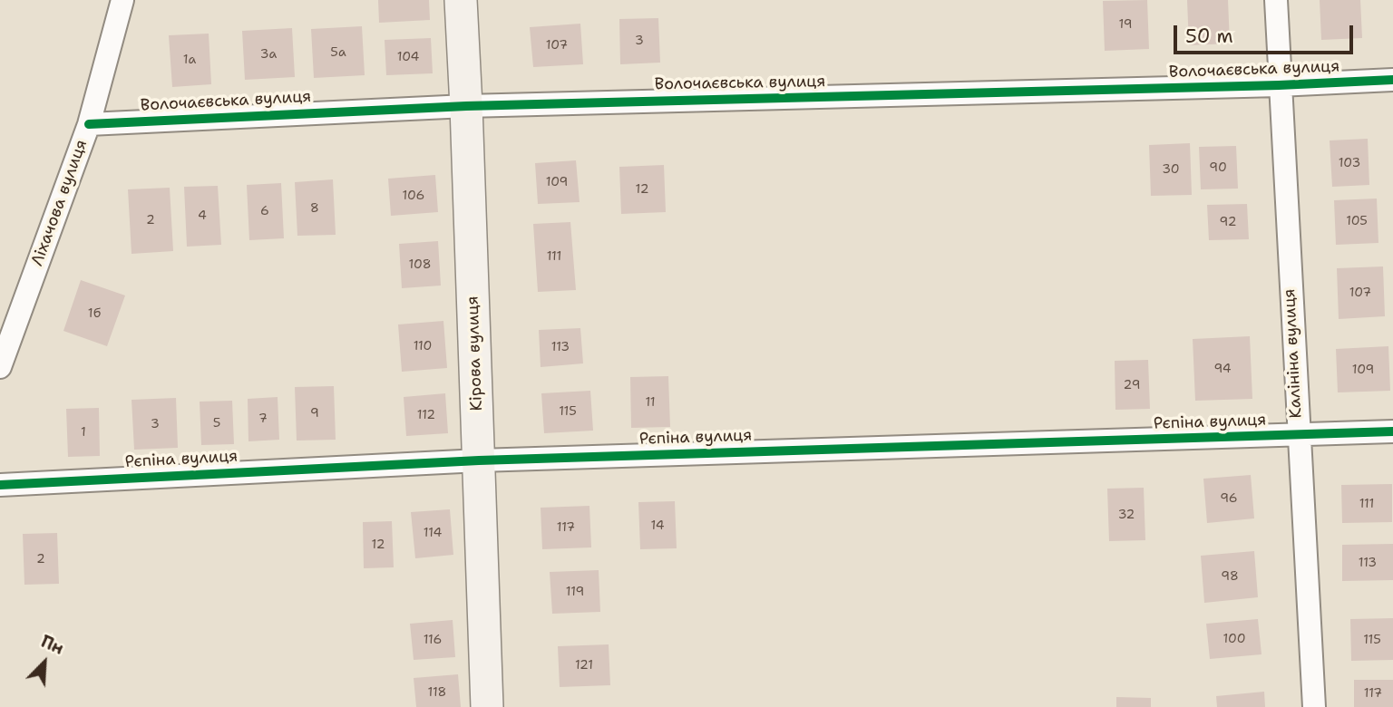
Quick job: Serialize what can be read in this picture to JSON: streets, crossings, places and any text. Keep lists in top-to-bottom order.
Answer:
{
  "streets": {
    "main road": ["Кірова вулиця"],
    "street": [
      "Волочаєвська вулиця",
      "Ліхачова вулиця",
      "Калініна вулиця",
      "Рєпіна вулиця"
    ]
  },
  "crossings": [
    ["Волочаєвська вулиця", "Ліхачова вулиця"],
    ["Волочаєвська вулиця", "Кірова вулиця"],
    ["Волочаєвська вулиця", "Калініна вулиця"],
    ["Кірова вулиця", "Рєпіна вулиця"],
    ["Калініна вулиця", "Рєпіна вулиця"]
  ],
  "house_numbers": [
    "19",
    "3",
    "107",
    "5а",
    "3а",
    "104",
    "1а",
    "103",
    "90",
    "30",
    "109",
    "12",
    "106",
    "8",
    "6",
    "4",
    "2",
    "105",
    "92",
    "111",
    "108",
    "107",
    "1б",
    "110",
    "113",
    "94",
    "109",
    "29",
    "11",
    "115",
    "9",
    "112",
    "7",
    "5",
    "3",
    "1",
    "96",
    "111",
    "32",
    "14",
    "117",
    "114",
    "12",
    "2",
    "113",
    "98",
    "119",
    "100",
    "116",
    "115",
    "121",
    "118",
    "117"
  ],
  "scale_bar": "50 m",
  "north": "top right"
}
